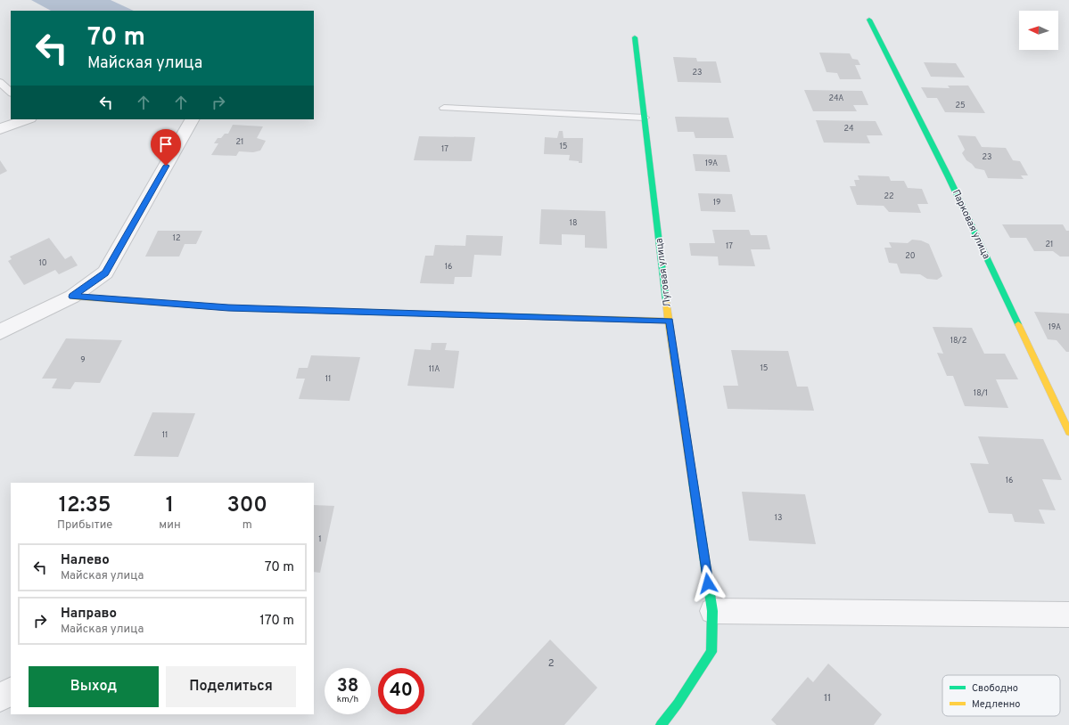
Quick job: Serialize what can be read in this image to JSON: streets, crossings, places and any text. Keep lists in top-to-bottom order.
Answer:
{
  "streets": {
    "street": ["Парковая улица", "Луговая улица"]
  },
  "house_numbers": [
    "23",
    "24А",
    "25",
    "24",
    "21",
    "15",
    "17",
    "23",
    "19А",
    "22",
    "19",
    "18",
    "12",
    "21",
    "17",
    "20",
    "10",
    "16",
    "19А",
    "18/2",
    "9",
    "15",
    "11А",
    "11",
    "18/1",
    "11",
    "16",
    "13",
    "1",
    "2",
    "11"
  ],
  "legend": ["Свободно", "Медленно"],
  "north": "left",
  "page": {
    "turn": ["70 m", "Майская улица"],
    "eta": [
      "12:35",
      "Прибытие",
      "1",
      "мин",
      "300",
      "m"
    ],
    "list": [
      {
        "name": "Налево",
        "note": "Майская улица",
        "value": "70 m"
      },
      {
        "name": "Направо",
        "note": "Майская улица",
        "value": "170 m"
      }
    ],
    "buttons": ["Выход", "Поделиться"],
    "speed": "38 km/h",
    "limit": "40"
  }
}
